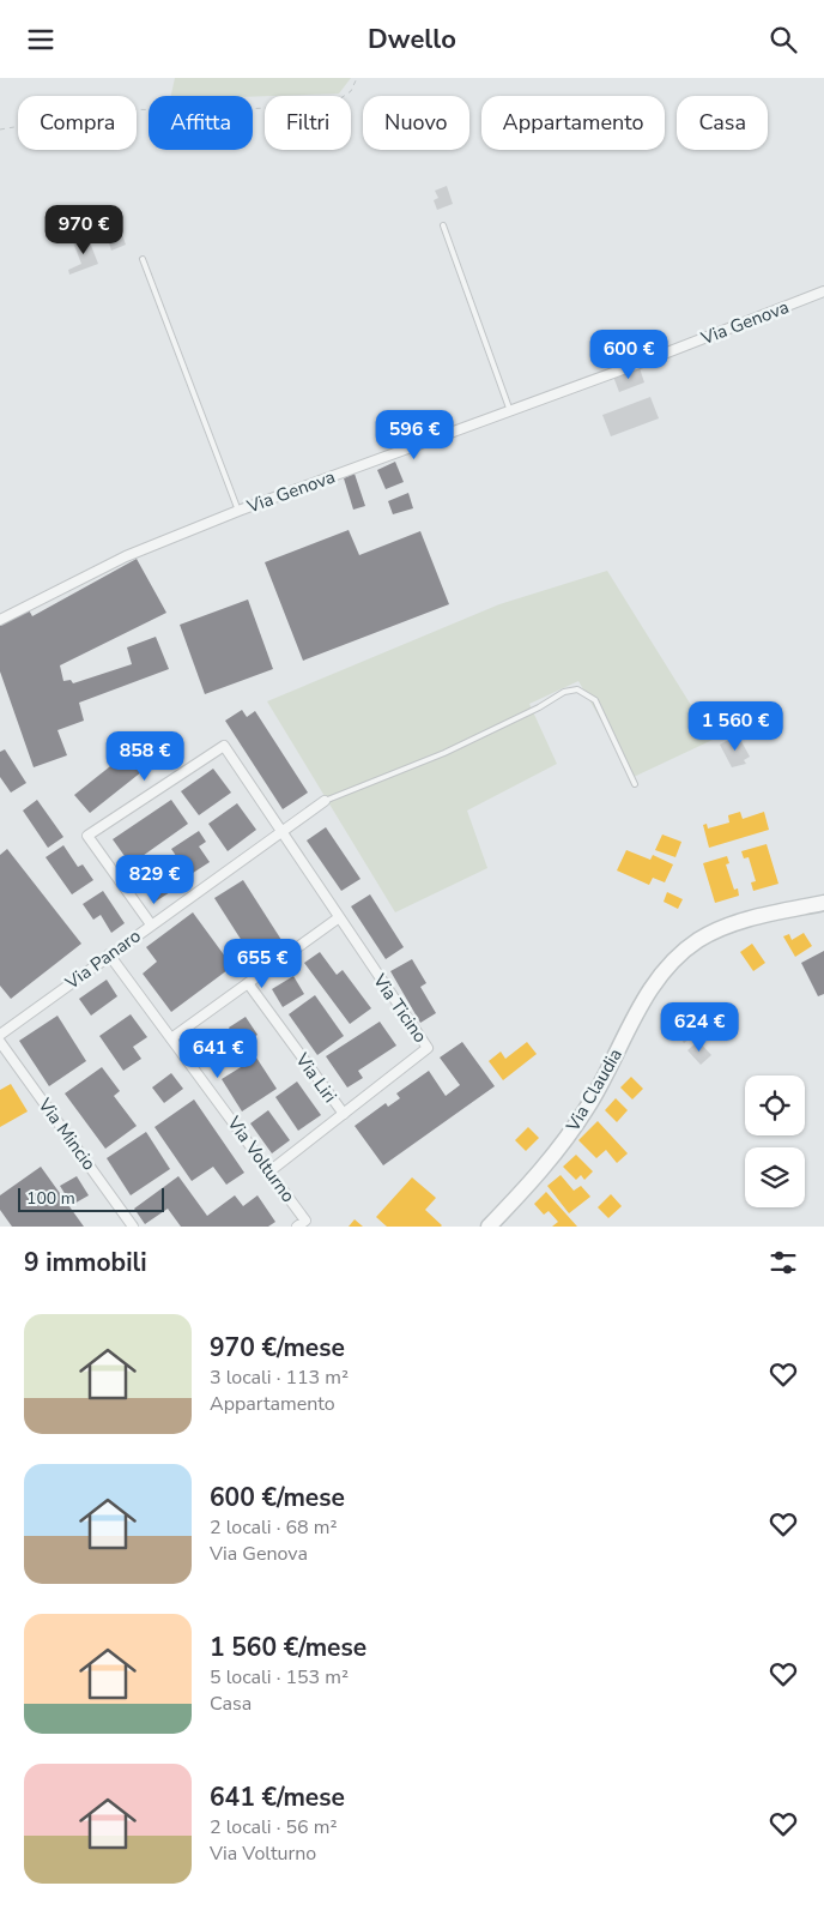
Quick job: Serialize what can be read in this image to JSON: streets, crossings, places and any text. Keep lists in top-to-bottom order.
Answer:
{
  "streets": {
    "main road": ["Via Claudia"],
    "street": [
      "Via Genova",
      "Via Panaro",
      "Via Ticino",
      "Via Liri",
      "Via Mincio",
      "Via Volturno"
    ]
  },
  "crossings": [
    ["Via Panaro", "Via Ticino"],
    ["Via Panaro", "Via Volturno"],
    ["Via Ticino", "Via Liri"],
    ["Via Ticino", "Via Volturno"]
  ],
  "scale_bar": "100 m",
  "page": {
    "header": "Dwello",
    "chip": [
      "Compra",
      "Affitta",
      "Filtri",
      "Nuovo",
      "Appartamento",
      "Casa"
    ],
    "price": [
      "970 €",
      "600 €",
      "596 €",
      "1 560 €",
      "858 €",
      "829 €",
      "655 €",
      "624 €",
      "641 €"
    ],
    "scale": "100 m",
    "heading": "9 immobili",
    "list": [
      {
        "name": "970 €/mese",
        "note": "3 locali · 113 m² · Appartamento"
      },
      {
        "name": "600 €/mese",
        "note": "2 locali · 68 m² · Via Genova"
      },
      {
        "name": "1 560 €/mese",
        "note": "5 locali · 153 m² · Casa"
      },
      {
        "name": "641 €/mese",
        "note": "2 locali · 56 m² · Via Volturno"
      }
    ]
  }
}
